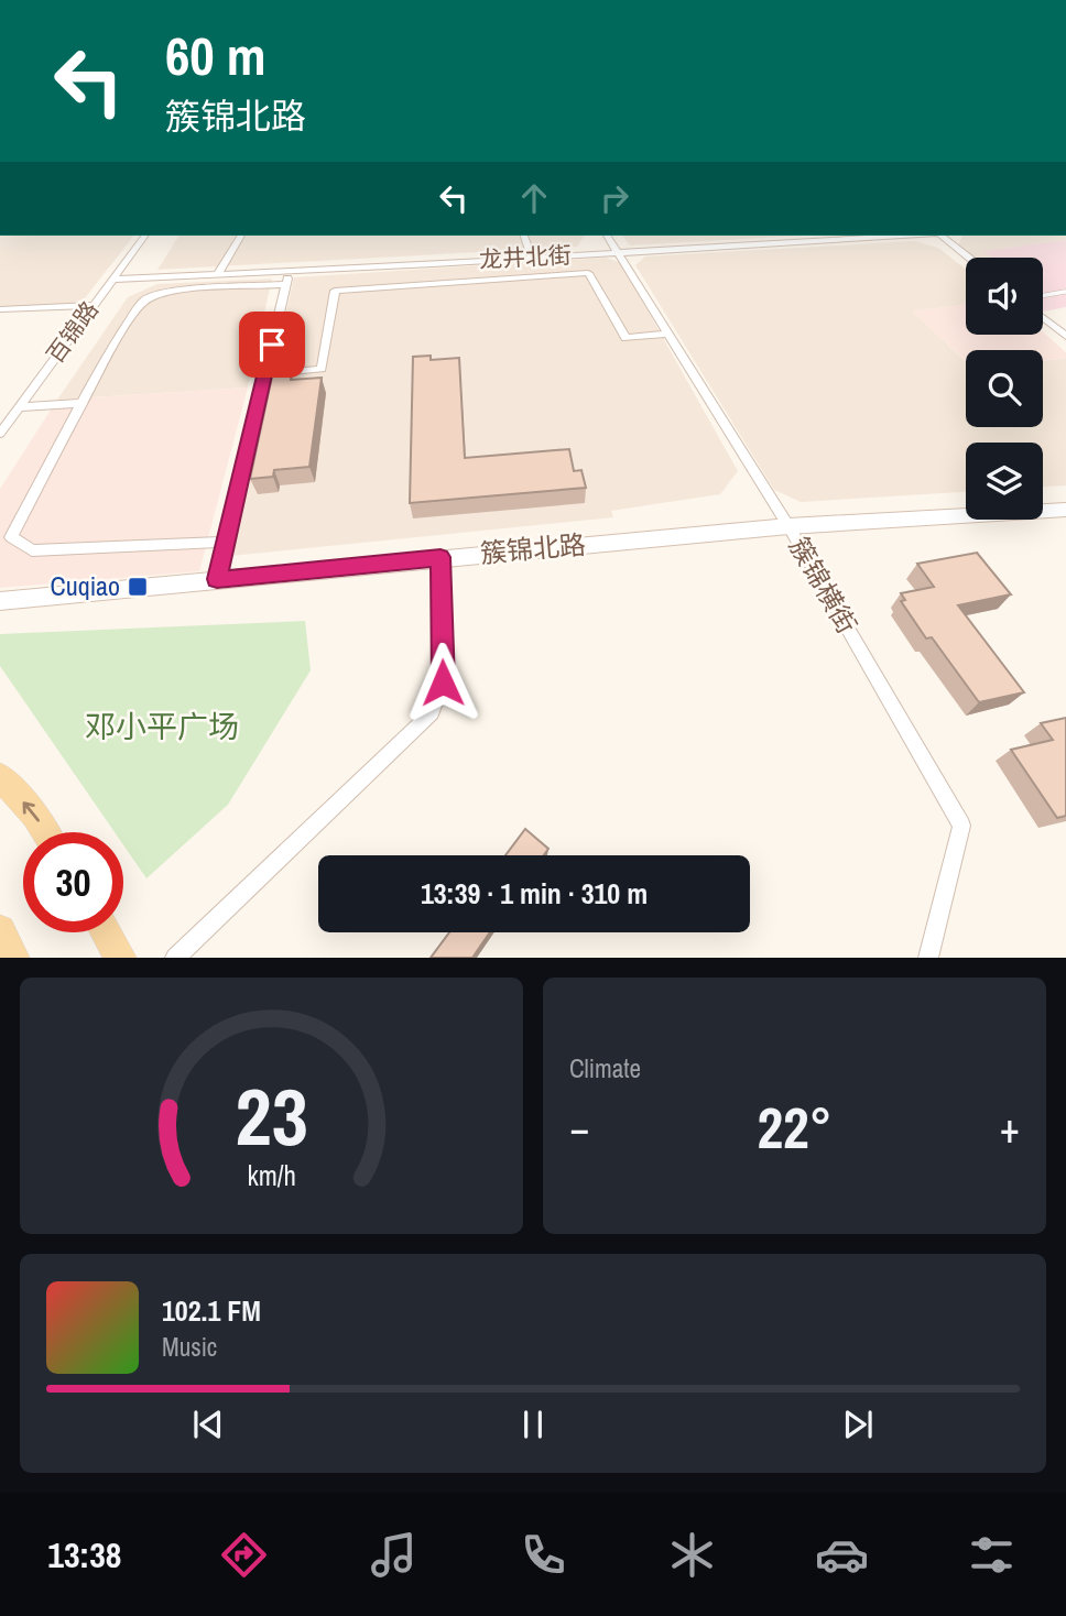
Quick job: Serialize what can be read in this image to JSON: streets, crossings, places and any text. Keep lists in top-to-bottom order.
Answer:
{
  "streets": {
    "street": [
      "龙井北街",
      "百锦路",
      "簇锦北路",
      "簇锦横街"
    ]
  },
  "crossings": [
    ["龙井北街", "百锦路"],
    ["龙井北街", "簇锦横街"],
    ["簇锦北路", "簇锦横街"]
  ],
  "parks": ["邓小平广场"],
  "places": {
    "transit": ["Cuqiao"]
  },
  "page": {
    "turn": ["60 m", "簇锦北路"],
    "limit": "30",
    "trip": "13:39 · 1 min · 310 m",
    "tile": "Climate",
    "heat": ["−", "22°", "+"],
    "song": ["102.1 FM", "Music"],
    "tabs": "13:38",
    "gauge": ["23", "km/h"]
  }
}
